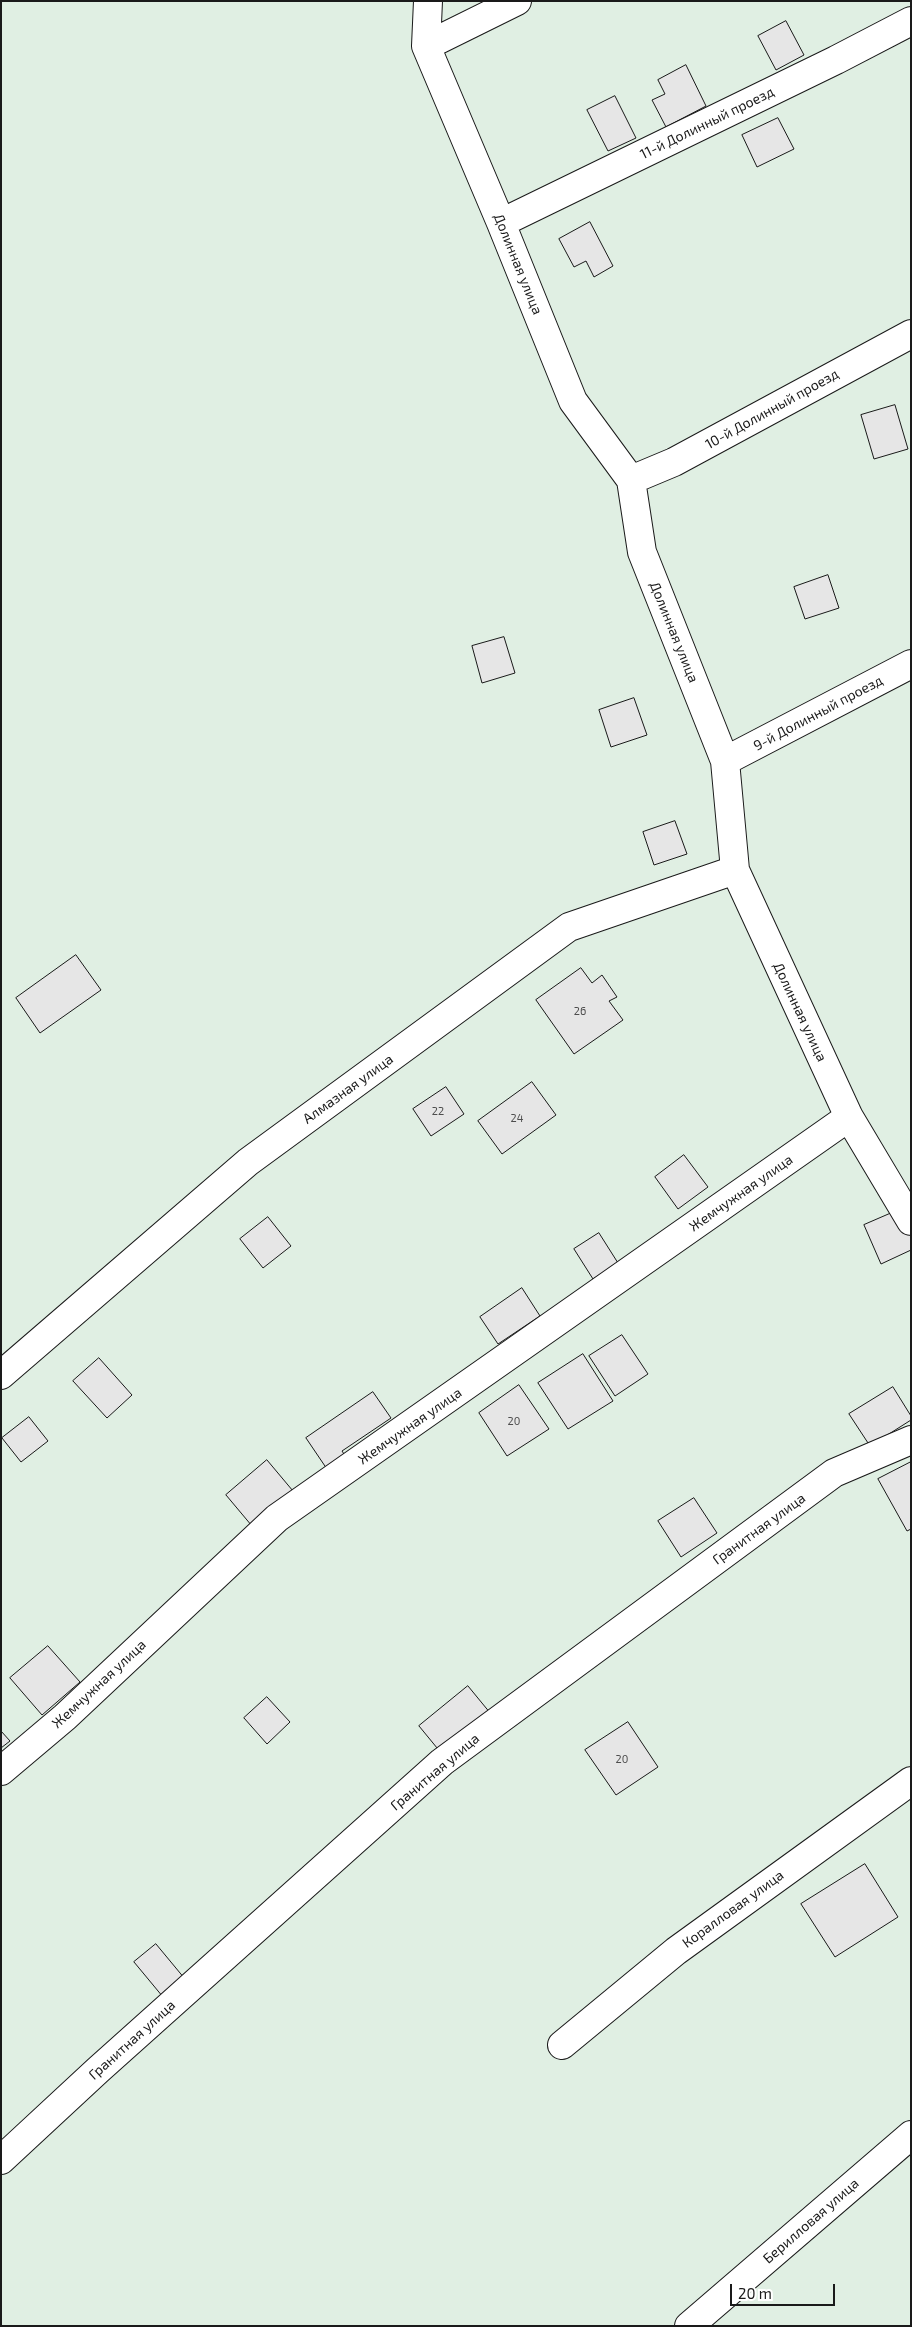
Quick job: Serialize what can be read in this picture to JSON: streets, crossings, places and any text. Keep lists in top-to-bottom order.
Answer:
{
  "streets": {
    "street": [
      "11-й Долинный проезд",
      "Долинная улица",
      "10-й Долинный проезд",
      "9-й Долинный проезд",
      "Алмазная улица",
      "Жемчужная улица",
      "Гранитная улица",
      "Коралловая улица",
      "Берилловая улица"
    ]
  },
  "crossings": [
    ["11-й Долинный проезд", "Долинная улица"],
    ["Долинная улица", "10-й Долинный проезд"],
    ["Долинная улица", "9-й Долинный проезд"],
    ["Долинная улица", "Алмазная улица"],
    ["Долинная улица", "Жемчужная улица"]
  ],
  "house_numbers": [
    "26",
    "22",
    "24",
    "20",
    "20"
  ],
  "scale_bar": "20 m"
}
